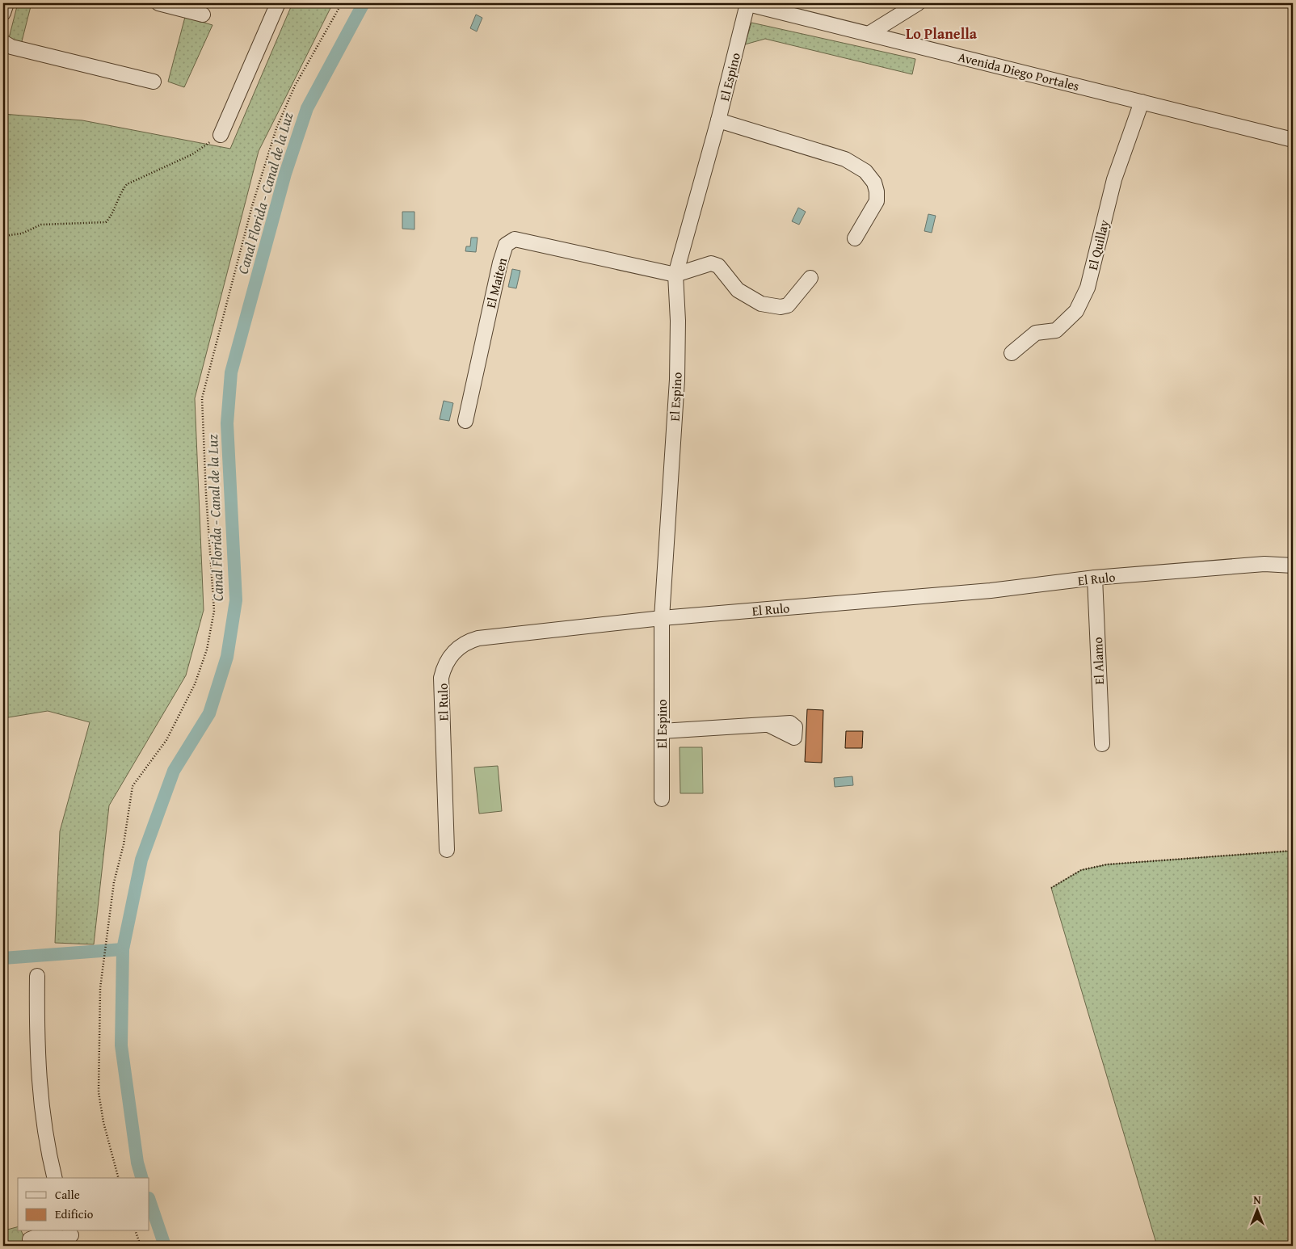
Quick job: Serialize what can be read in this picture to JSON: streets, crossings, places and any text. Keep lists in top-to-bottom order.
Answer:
{
  "streets": {
    "street": [
      "Avenida Diego Portales",
      "El Espino",
      "El Quillay",
      "El Maiten",
      "El Rulo",
      "El Alamo"
    ]
  },
  "crossings": [
    ["Avenida Diego Portales", "El Espino"],
    ["Avenida Diego Portales", "El Quillay"],
    ["El Espino", "El Maiten"],
    ["El Espino", "El Rulo"],
    ["El Rulo", "El Alamo"]
  ],
  "districts": ["Lo Planella"],
  "water": ["Canal Florida - Canal de la Luz"],
  "legend": ["Calle", "Edificio"],
  "north": "top"
}
